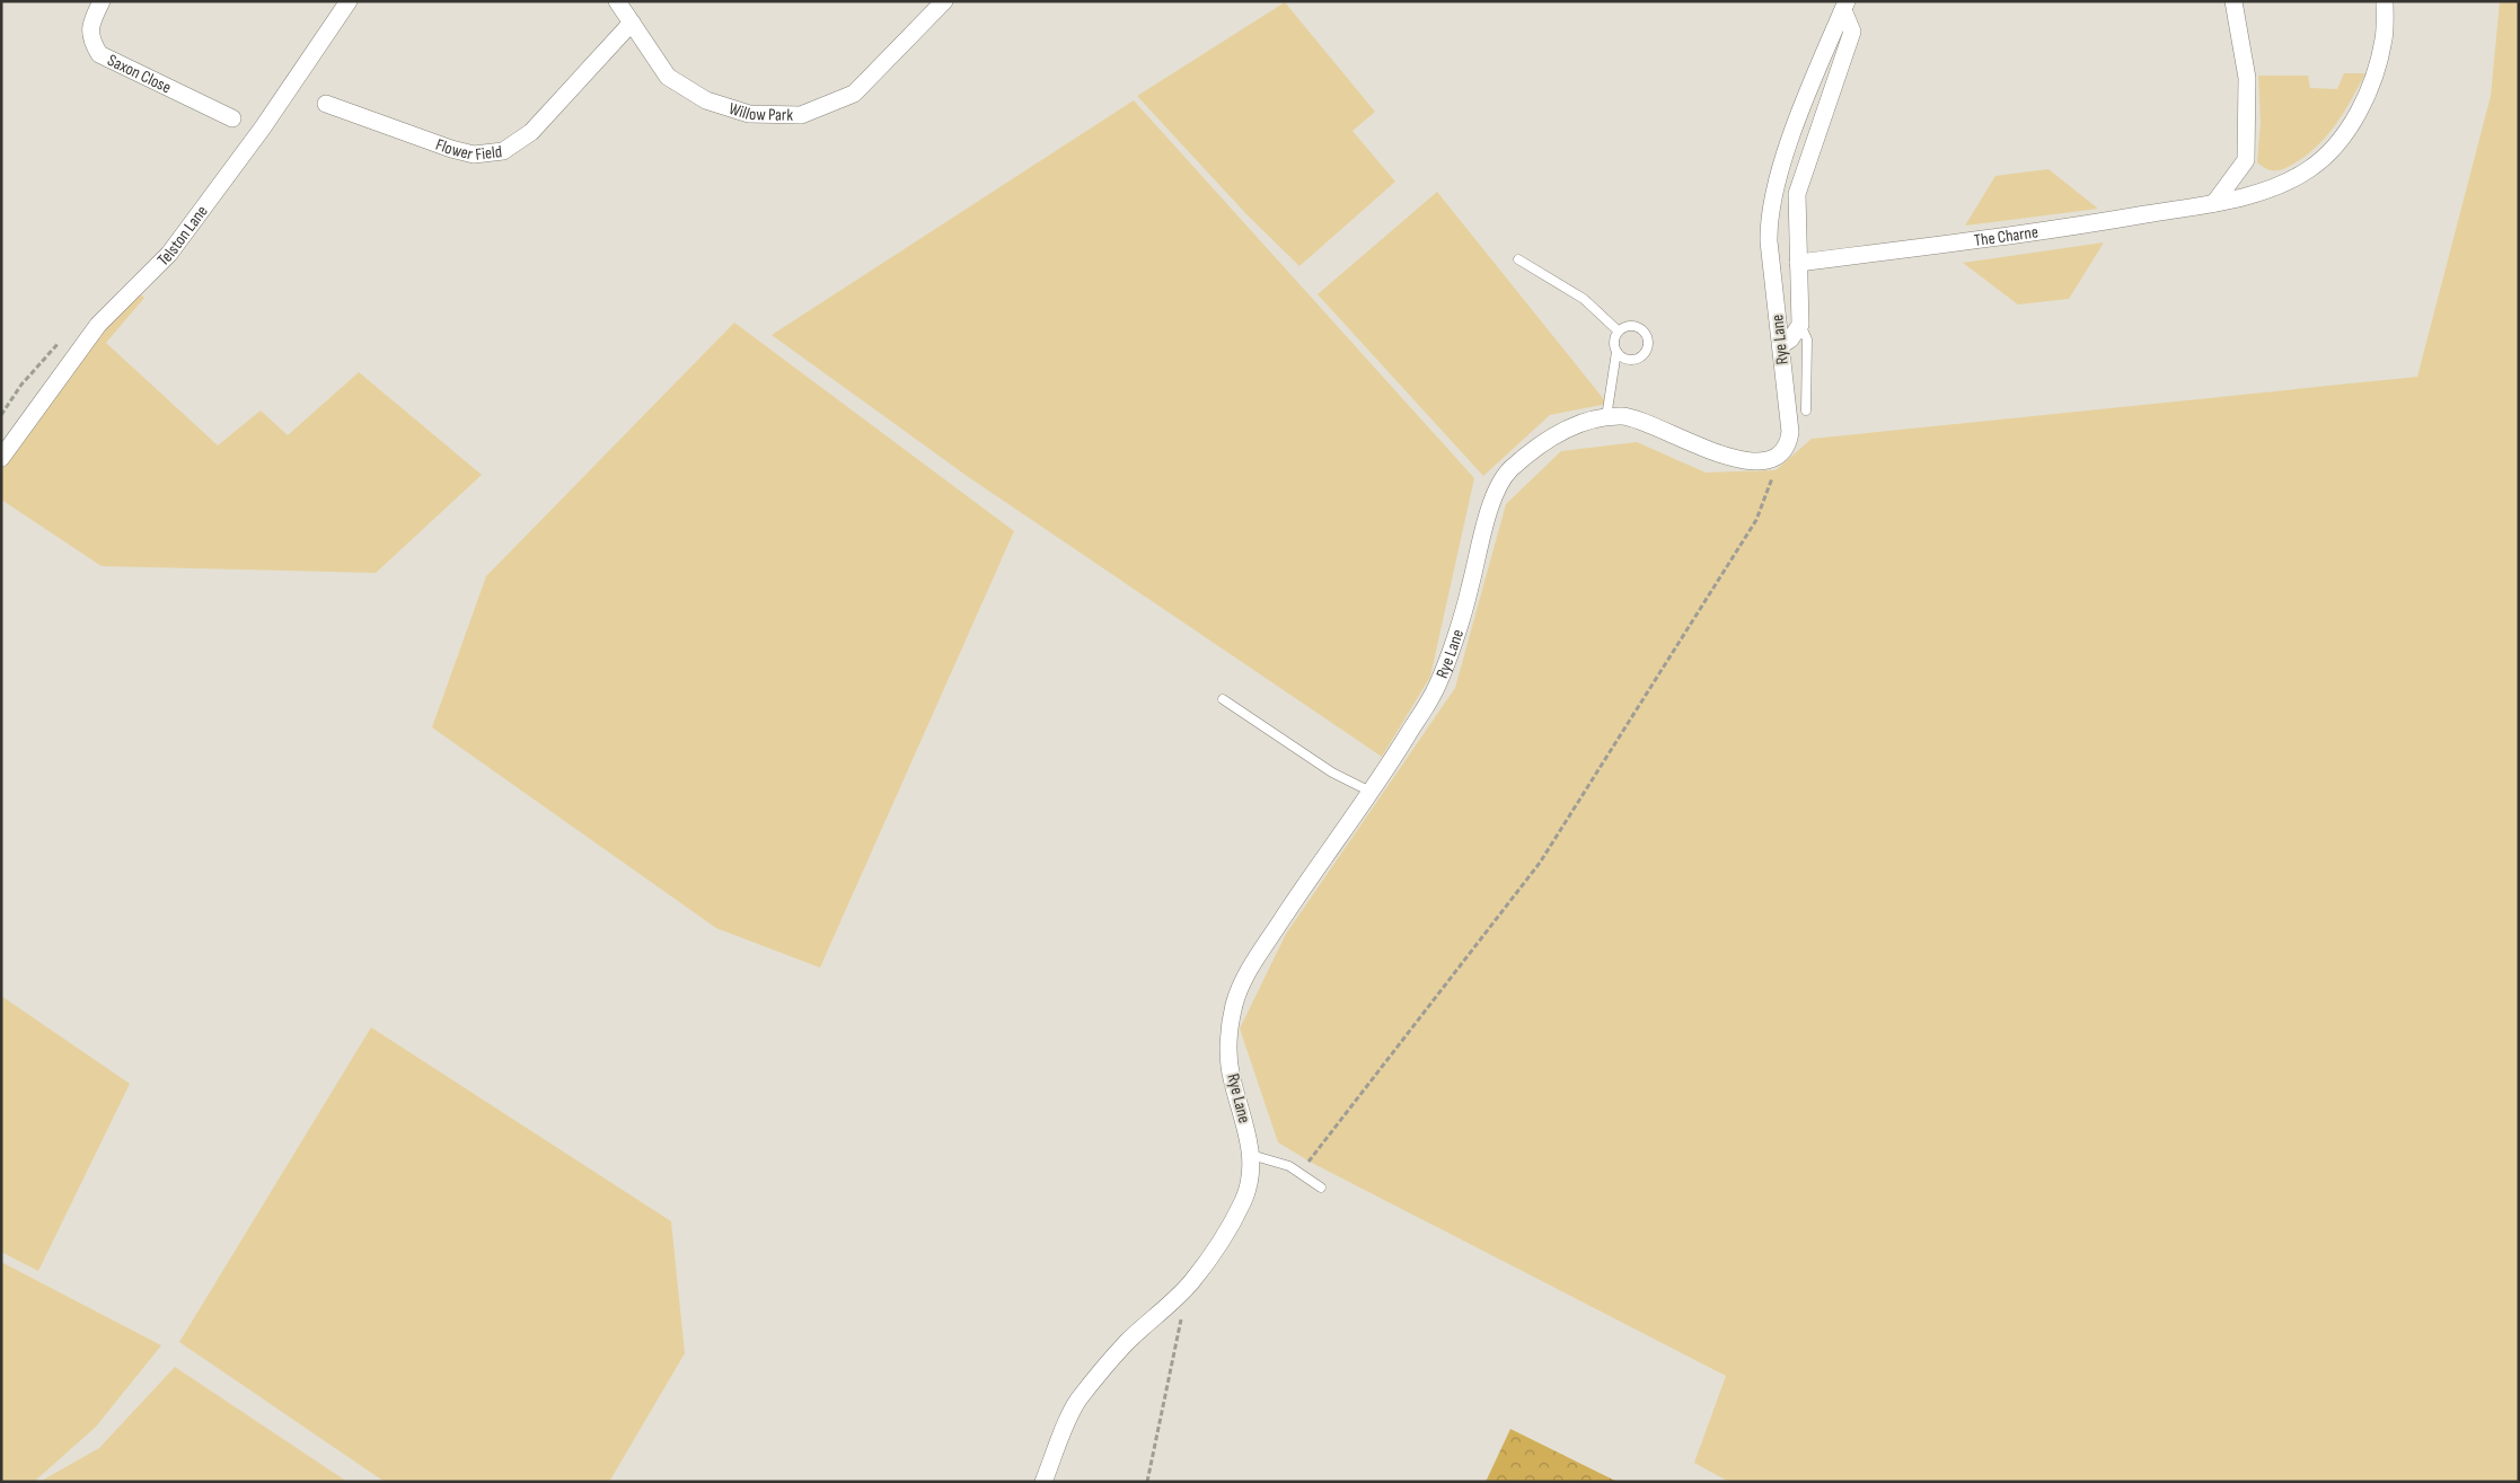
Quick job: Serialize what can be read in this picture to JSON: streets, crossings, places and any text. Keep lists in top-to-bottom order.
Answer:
{
  "streets": {
    "street": [
      "Saxon Close",
      "Willow Park",
      "Flower Field",
      "Telston Lane",
      "The Charne",
      "Rye Lane"
    ]
  },
  "crossings": [
    ["Willow Park", "Flower Field"]
  ]
}
